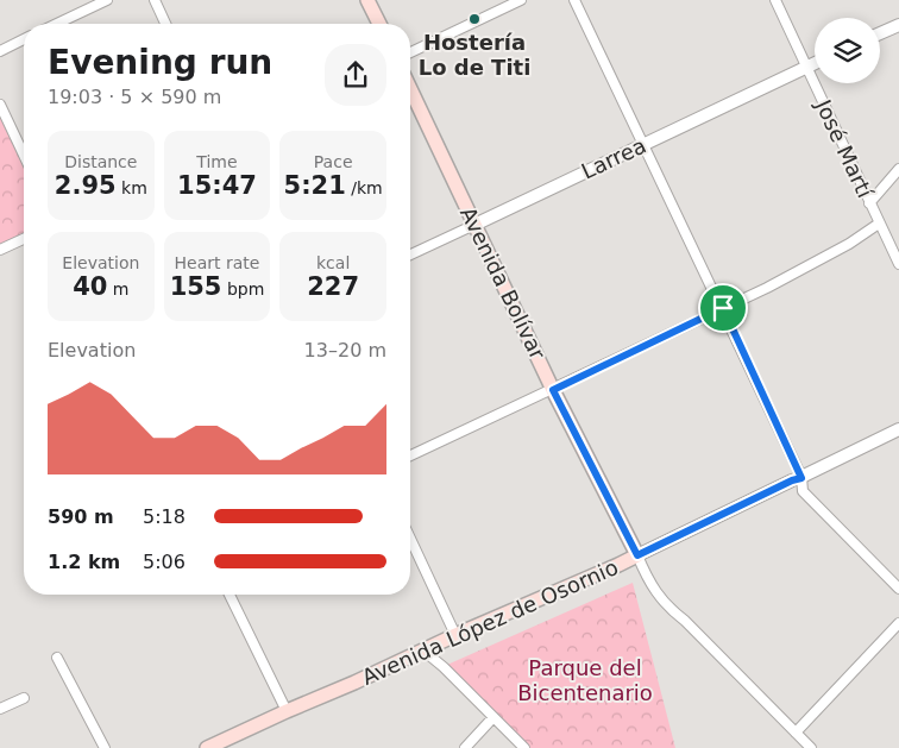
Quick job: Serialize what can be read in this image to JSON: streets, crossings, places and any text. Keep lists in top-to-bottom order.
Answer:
{
  "streets": {
    "main road": ["Avenida Bolívar", "Avenida López de Osornio"],
    "street": ["José Martí", "Larrea"]
  },
  "crossings": [
    ["José Martí", "Larrea"],
    ["Larrea", "Avenida Bolívar"],
    ["Avenida Bolívar", "Avenida López de Osornio"]
  ],
  "parks": ["Parque del Bicentenario"],
  "places": ["Hostería Lo de Titi"],
  "page": {
    "heading": ["Evening run", "19:03 · 5 × 590 m"],
    "stats": [
      ["Distance", "2.95 km"],
      ["Time", "15:47"],
      ["Pace", "5:21 /km"],
      ["Elevation", "40 m"],
      ["Heart rate", "155 bpm"],
      ["kcal", "227"]
    ],
    "chart": ["Elevation", "13–20 m"],
    "list": [
      {
        "name": "590 m",
        "note": "5:18"
      },
      {
        "name": "1.2 km",
        "note": "5:06"
      }
    ]
  }
}
